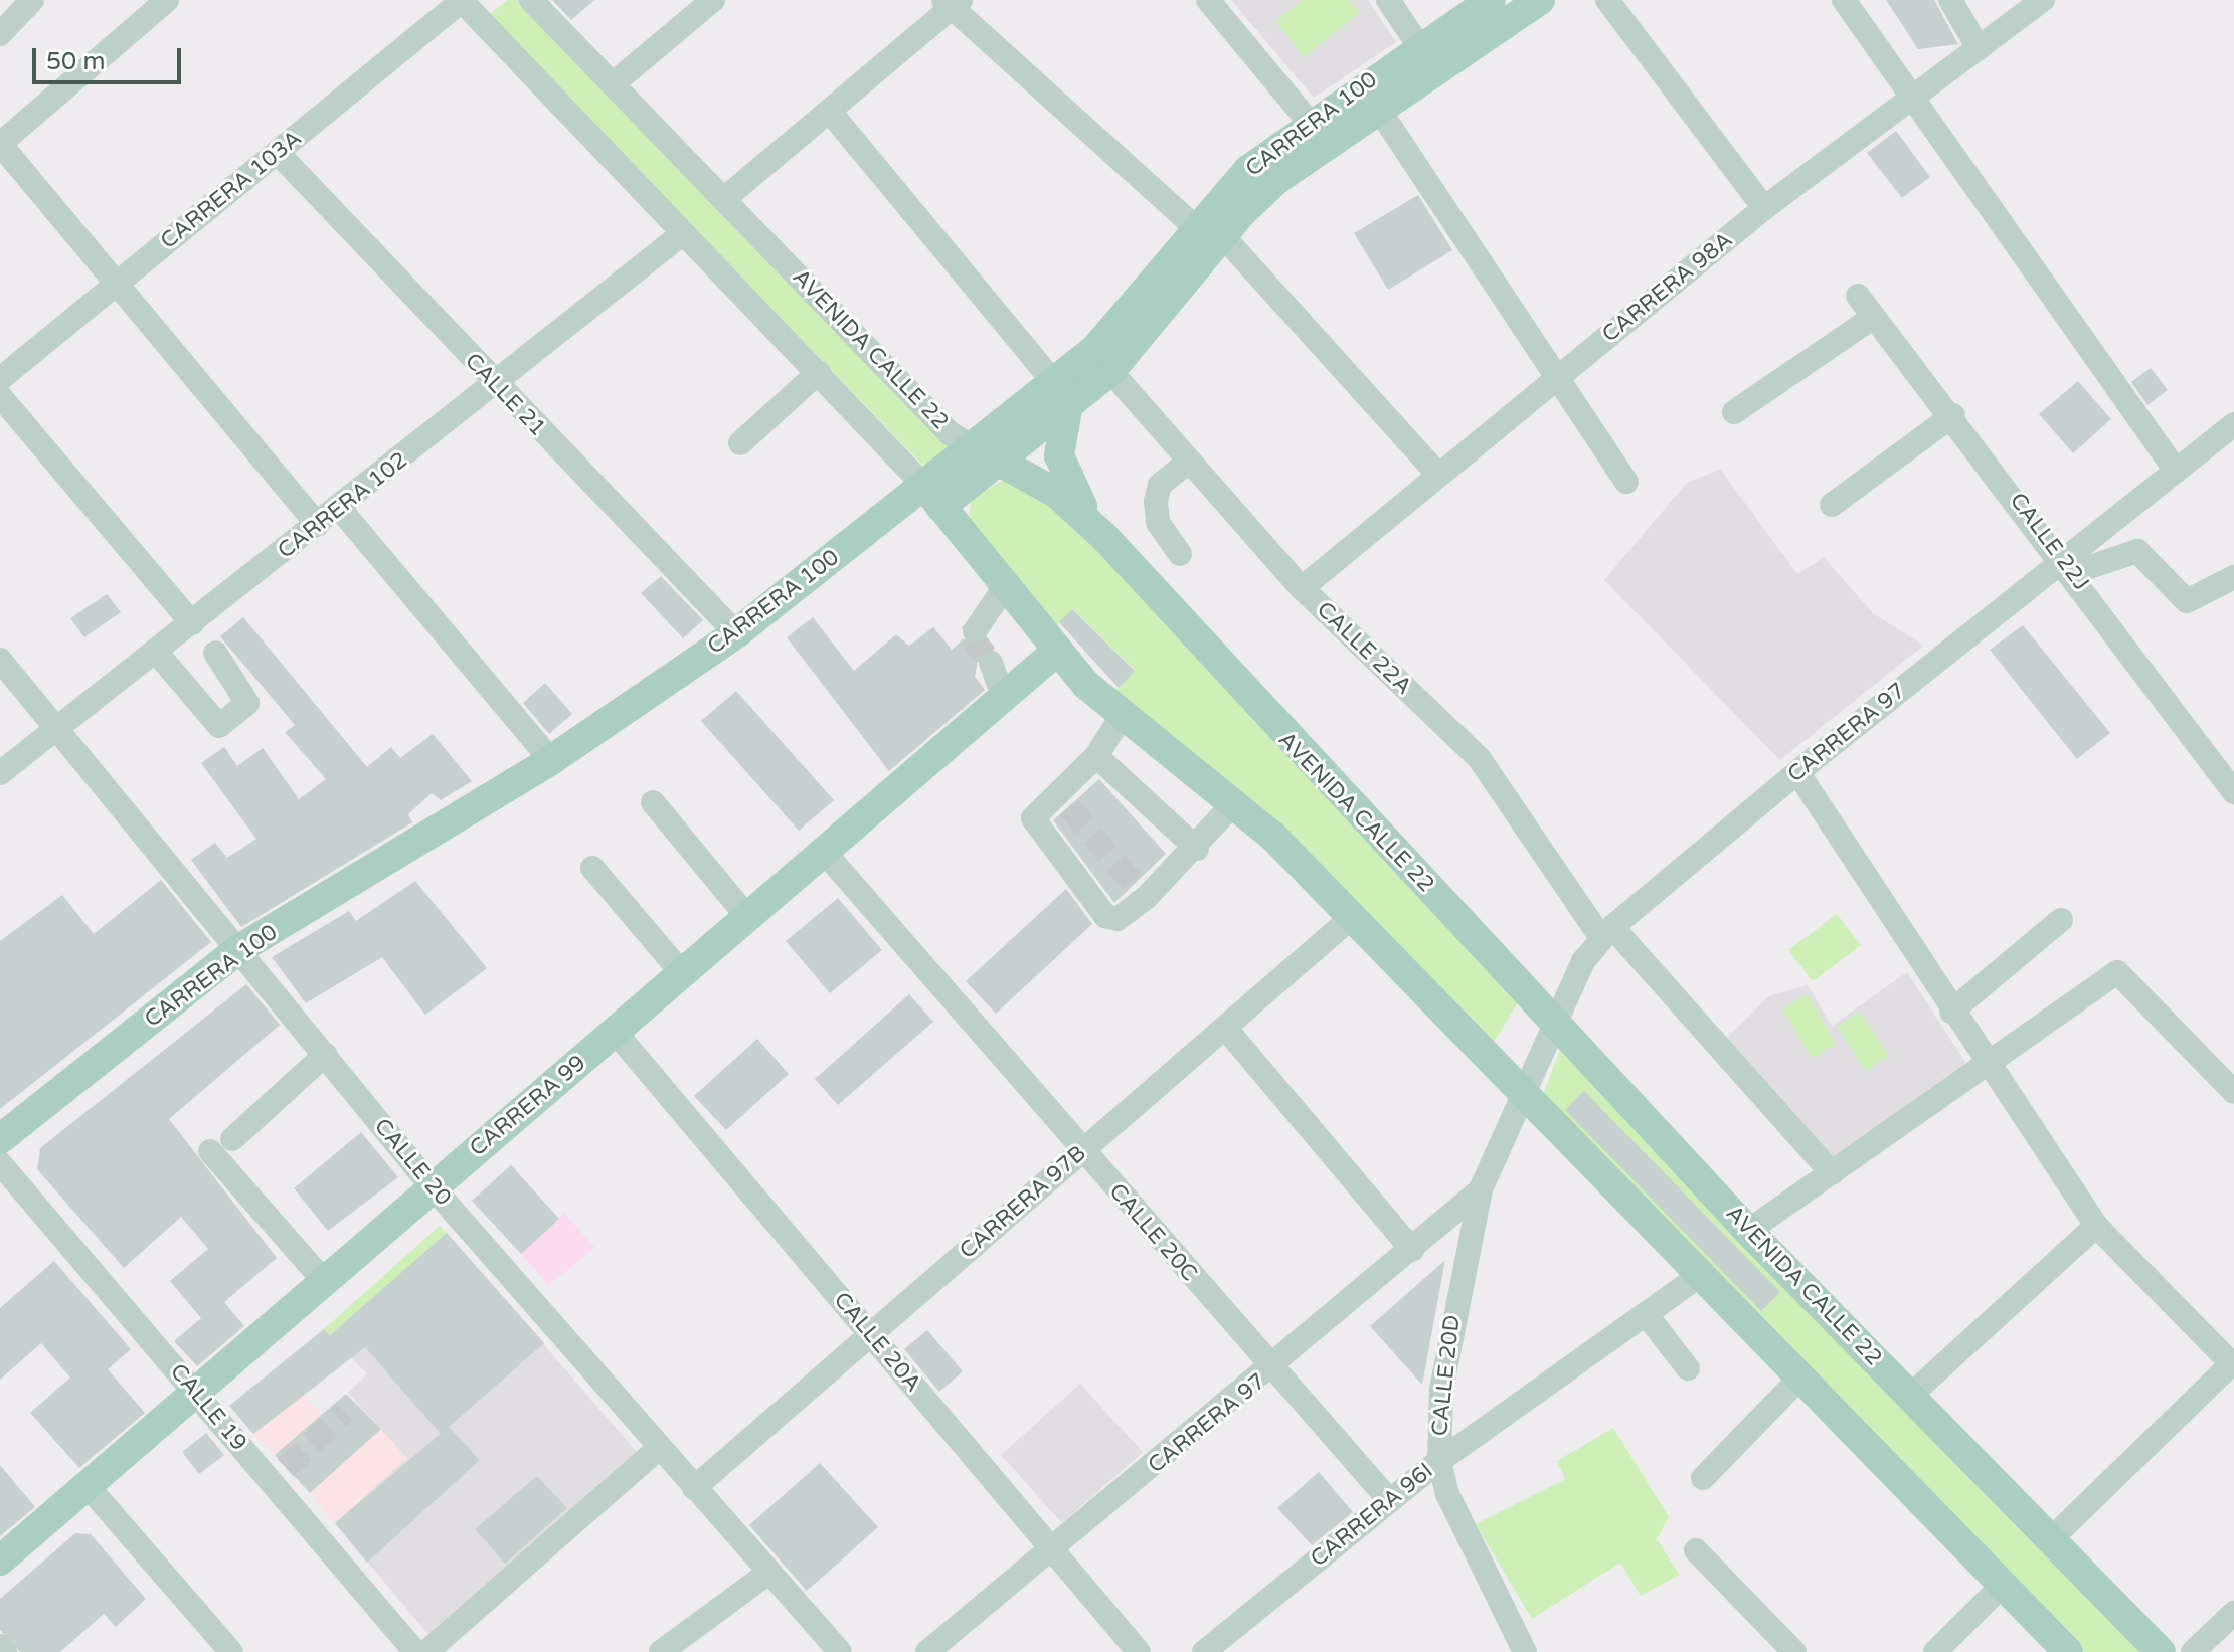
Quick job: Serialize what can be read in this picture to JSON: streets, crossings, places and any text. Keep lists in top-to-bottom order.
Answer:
{
  "streets": {
    "main road": ["CARRERA 100", "AVENIDA CALLE 22", "CARRERA 99"],
    "street": [
      "CARRERA 103A",
      "CARRERA 98A",
      "CALLE 21",
      "CARRERA 102",
      "CALLE 22J",
      "CALLE 22A",
      "CARRERA 97",
      "CALLE 20",
      "CARRERA 97B",
      "CALLE 20C",
      "CALLE 20A",
      "CALLE 20D",
      "CALLE 19",
      "CARRERA 96I"
    ]
  },
  "crossings": [
    ["CARRERA 100", "AVENIDA CALLE 22"],
    ["CARRERA 100", "CALLE 21"],
    ["CARRERA 100", "CALLE 22A"],
    ["CARRERA 100", "CALLE 20"],
    ["CARRERA 103A", "CALLE 21"],
    ["CARRERA 98A", "CALLE 22A"],
    ["AVENIDA CALLE 22", "CARRERA 97"],
    ["CALLE 21", "CARRERA 102"],
    ["CARRERA 102", "CALLE 20"],
    ["CALLE 22J", "CARRERA 97"],
    ["CALLE 22A", "CARRERA 97"],
    ["CARRERA 97", "CALLE 20C"],
    ["CARRERA 97", "CALLE 20A"],
    ["CARRERA 97", "CALLE 20D"],
    ["CARRERA 99", "CALLE 20"],
    ["CARRERA 99", "CALLE 20C"],
    ["CARRERA 99", "CALLE 20A"],
    ["CARRERA 99", "CALLE 19"],
    ["CALLE 20", "CARRERA 97B"],
    ["CARRERA 97B", "CALLE 20C"],
    ["CARRERA 97B", "CALLE 20A"],
    ["CALLE 20C", "CARRERA 96I"],
    ["CALLE 20D", "CARRERA 96I"]
  ],
  "scale_bar": "50 m"
}
